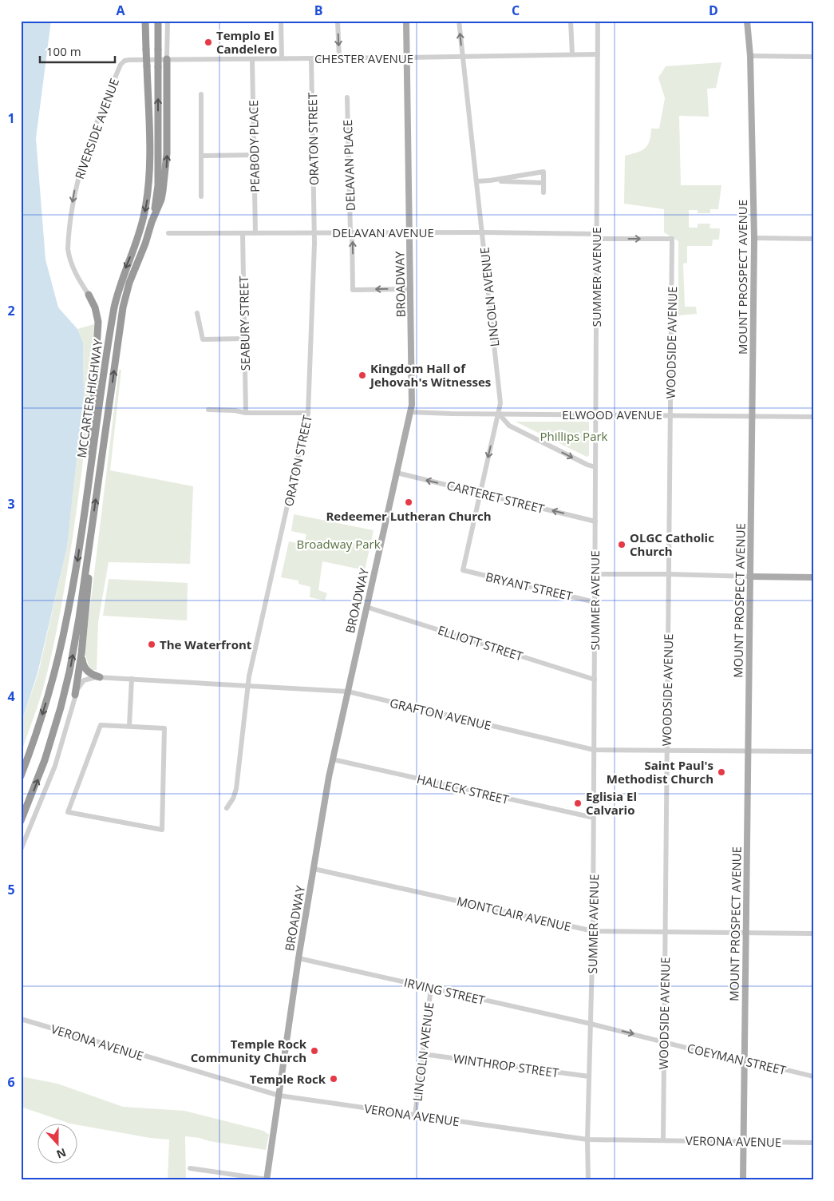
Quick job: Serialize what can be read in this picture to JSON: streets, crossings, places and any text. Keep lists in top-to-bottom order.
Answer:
{
  "streets": {
    "highway": ["MCCARTER HIGHWAY"],
    "main road": ["MOUNT PROSPECT AVENUE", "BROADWAY"],
    "street": [
      "CHESTER AVENUE",
      "RIVERSIDE AVENUE",
      "ORATON STREET",
      "PEABODY PLACE",
      "DELAVAN PLACE",
      "DELAVAN AVENUE",
      "SUMMER AVENUE",
      "LINCOLN AVENUE",
      "SEABURY STREET",
      "WOODSIDE AVENUE",
      "ELWOOD AVENUE",
      "CARTERET STREET",
      "BRYANT STREET",
      "ELLIOTT STREET",
      "GRAFTON AVENUE",
      "HALLECK STREET",
      "MONTCLAIR AVENUE",
      "IRVING STREET",
      "VERONA AVENUE",
      "COEYMAN STREET",
      "WINTHROP STREET"
    ]
  },
  "crossings": [
    ["CHESTER AVENUE", "RIVERSIDE AVENUE"],
    ["CHESTER AVENUE", "ORATON STREET"],
    ["CHESTER AVENUE", "PEABODY PLACE"],
    ["CHESTER AVENUE", "SUMMER AVENUE"],
    ["CHESTER AVENUE", "BROADWAY"],
    ["CHESTER AVENUE", "LINCOLN AVENUE"],
    ["ORATON STREET", "DELAVAN AVENUE"],
    ["ORATON STREET", "GRAFTON AVENUE"],
    ["PEABODY PLACE", "DELAVAN AVENUE"],
    ["DELAVAN PLACE", "DELAVAN AVENUE"],
    ["DELAVAN PLACE", "BROADWAY"],
    ["DELAVAN AVENUE", "SUMMER AVENUE"],
    ["DELAVAN AVENUE", "BROADWAY"],
    ["DELAVAN AVENUE", "LINCOLN AVENUE"],
    ["DELAVAN AVENUE", "SEABURY STREET"],
    ["DELAVAN AVENUE", "WOODSIDE AVENUE"],
    ["SUMMER AVENUE", "ELWOOD AVENUE"],
    ["SUMMER AVENUE", "CARTERET STREET"],
    ["SUMMER AVENUE", "BRYANT STREET"],
    ["SUMMER AVENUE", "ELLIOTT STREET"],
    ["SUMMER AVENUE", "GRAFTON AVENUE"],
    ["SUMMER AVENUE", "HALLECK STREET"],
    ["SUMMER AVENUE", "MONTCLAIR AVENUE"],
    ["SUMMER AVENUE", "IRVING STREET"],
    ["SUMMER AVENUE", "VERONA AVENUE"],
    ["SUMMER AVENUE", "COEYMAN STREET"],
    ["SUMMER AVENUE", "WINTHROP STREET"],
    ["MOUNT PROSPECT AVENUE", "ELWOOD AVENUE"],
    ["MOUNT PROSPECT AVENUE", "GRAFTON AVENUE"],
    ["MOUNT PROSPECT AVENUE", "MONTCLAIR AVENUE"],
    ["MOUNT PROSPECT AVENUE", "VERONA AVENUE"],
    ["MOUNT PROSPECT AVENUE", "COEYMAN STREET"],
    ["BROADWAY", "ELWOOD AVENUE"],
    ["BROADWAY", "CARTERET STREET"],
    ["BROADWAY", "ELLIOTT STREET"],
    ["BROADWAY", "GRAFTON AVENUE"],
    ["BROADWAY", "HALLECK STREET"],
    ["BROADWAY", "MONTCLAIR AVENUE"],
    ["BROADWAY", "IRVING STREET"],
    ["BROADWAY", "VERONA AVENUE"],
    ["LINCOLN AVENUE", "ELWOOD AVENUE"],
    ["LINCOLN AVENUE", "CARTERET STREET"],
    ["LINCOLN AVENUE", "BRYANT STREET"],
    ["LINCOLN AVENUE", "IRVING STREET"],
    ["LINCOLN AVENUE", "VERONA AVENUE"],
    ["LINCOLN AVENUE", "WINTHROP STREET"],
    ["WOODSIDE AVENUE", "ELWOOD AVENUE"],
    ["WOODSIDE AVENUE", "GRAFTON AVENUE"],
    ["WOODSIDE AVENUE", "MONTCLAIR AVENUE"],
    ["WOODSIDE AVENUE", "VERONA AVENUE"],
    ["WOODSIDE AVENUE", "COEYMAN STREET"],
    ["IRVING STREET", "COEYMAN STREET"]
  ],
  "one_way": ["RIVERSIDE AVENUE", "CARTERET STREET"],
  "parks": ["Phillips Park", "Broadway Park"],
  "places": [
    "Templo El Candelero",
    "Kingdom Hall of Jehovah's Witnesses",
    "Redeemer Lutheran Church",
    "OLGC Catholic Church",
    "The Waterfront",
    "Saint Paul's Methodist Church",
    "Eglisia El Calvario",
    "Temple Rock Community Church",
    "Temple Rock"
  ],
  "scale_bar": "100 m",
  "north": "bottom",
  "grid": {
    "columns": [
      "A",
      "B",
      "C",
      "D"
    ],
    "rows": [
      "1",
      "2",
      "3",
      "4",
      "5",
      "6"
    ]
  }
}
